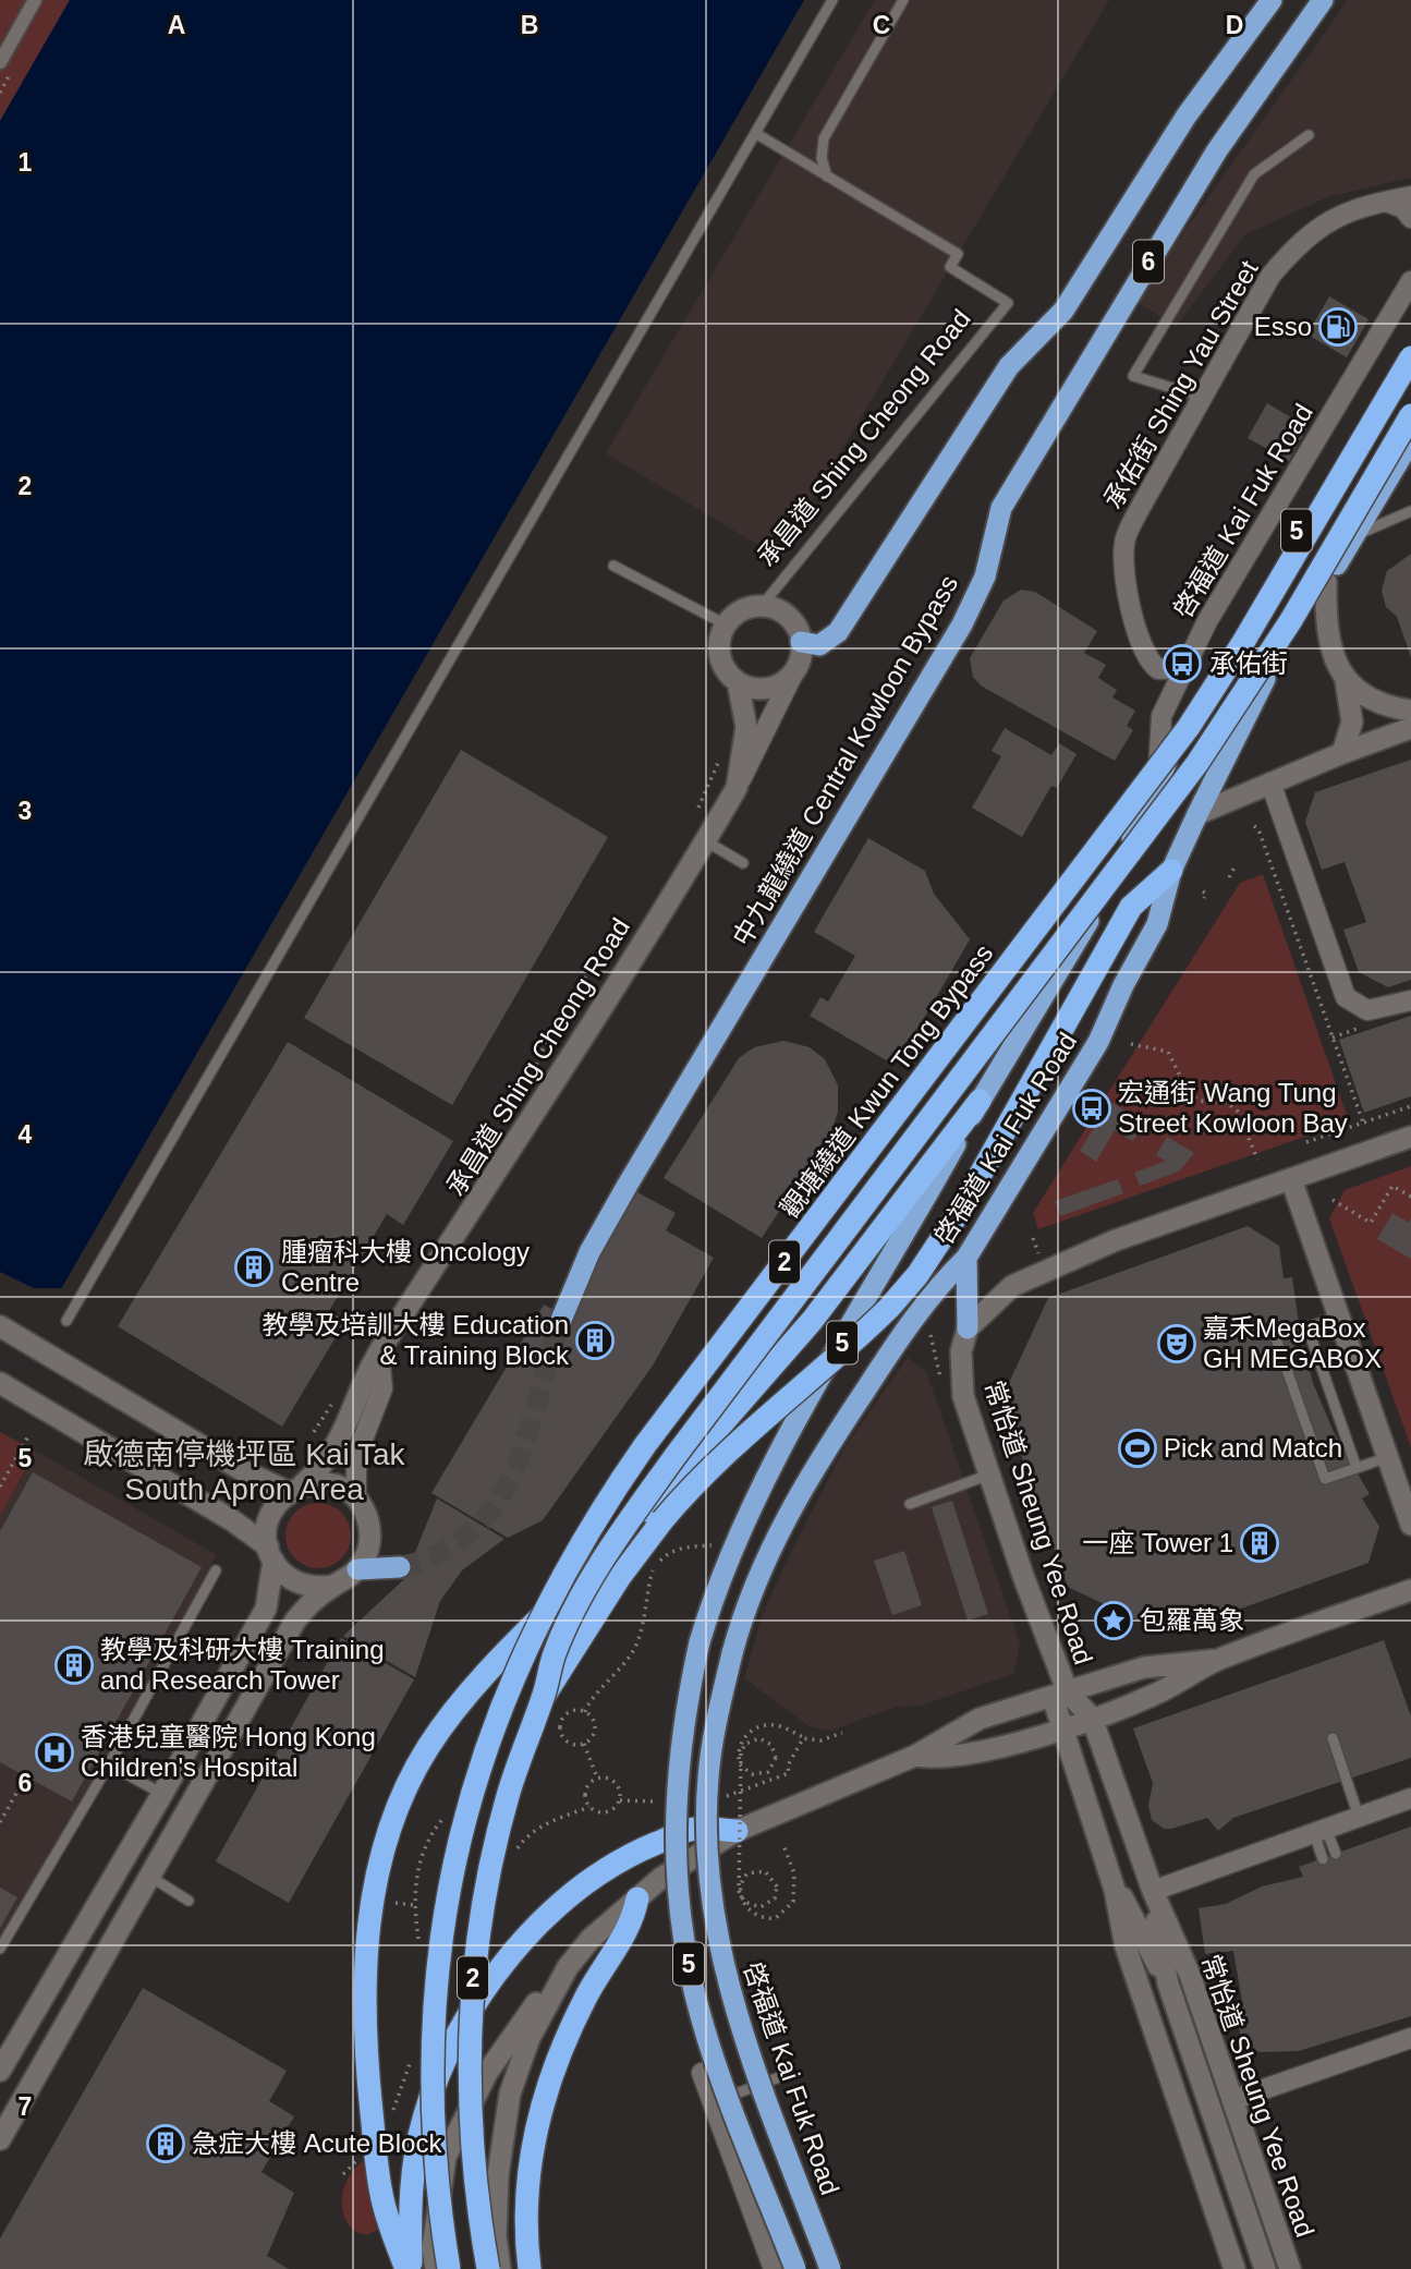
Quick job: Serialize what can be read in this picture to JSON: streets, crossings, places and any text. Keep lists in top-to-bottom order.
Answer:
{
  "streets": {
    "highway": [
      "6",
      "啓福道 Kai Fuk Road",
      "5",
      "中九龍繞道 Central Kowloon Bypass",
      "觀塘繞道 Kwun Tong Bypass",
      "2"
    ],
    "main road": ["承昌道 Shing Cheong Road", "常怡道 Sheung Yee Road"],
    "street": ["承佑街 Shing Yau Street"]
  },
  "crossings": [
    ["6", "承昌道 Shing Cheong Road"],
    ["承佑街 Shing Yau Street", "啓福道 Kai Fuk Road"]
  ],
  "districts": ["啟德南停機坪區 Kai Tak South Apron Area"],
  "places": {
    "fuel station": ["Esso"],
    "bus stop": ["承佑街", "宏通街 Wang Tung Street Kowloon Bay"],
    "building": [
      "腫瘤科大樓 Oncology Centre",
      "教學及培訓大樓 Education & Training Block",
      "一座 Tower 1",
      "教學及科研大樓 Training and Research Tower",
      "急症大樓 Acute Block"
    ],
    "theatre": ["嘉禾MegaBox GH MEGABOX"],
    "sports": ["Pick and Match"],
    "place": ["包羅萬象"],
    "hospital": ["香港兒童醫院 Hong Kong Children's Hospital"]
  },
  "grid": {
    "columns": [
      "A",
      "B",
      "C",
      "D"
    ],
    "rows": [
      "1",
      "2",
      "3",
      "4",
      "5",
      "6",
      "7"
    ]
  }
}
